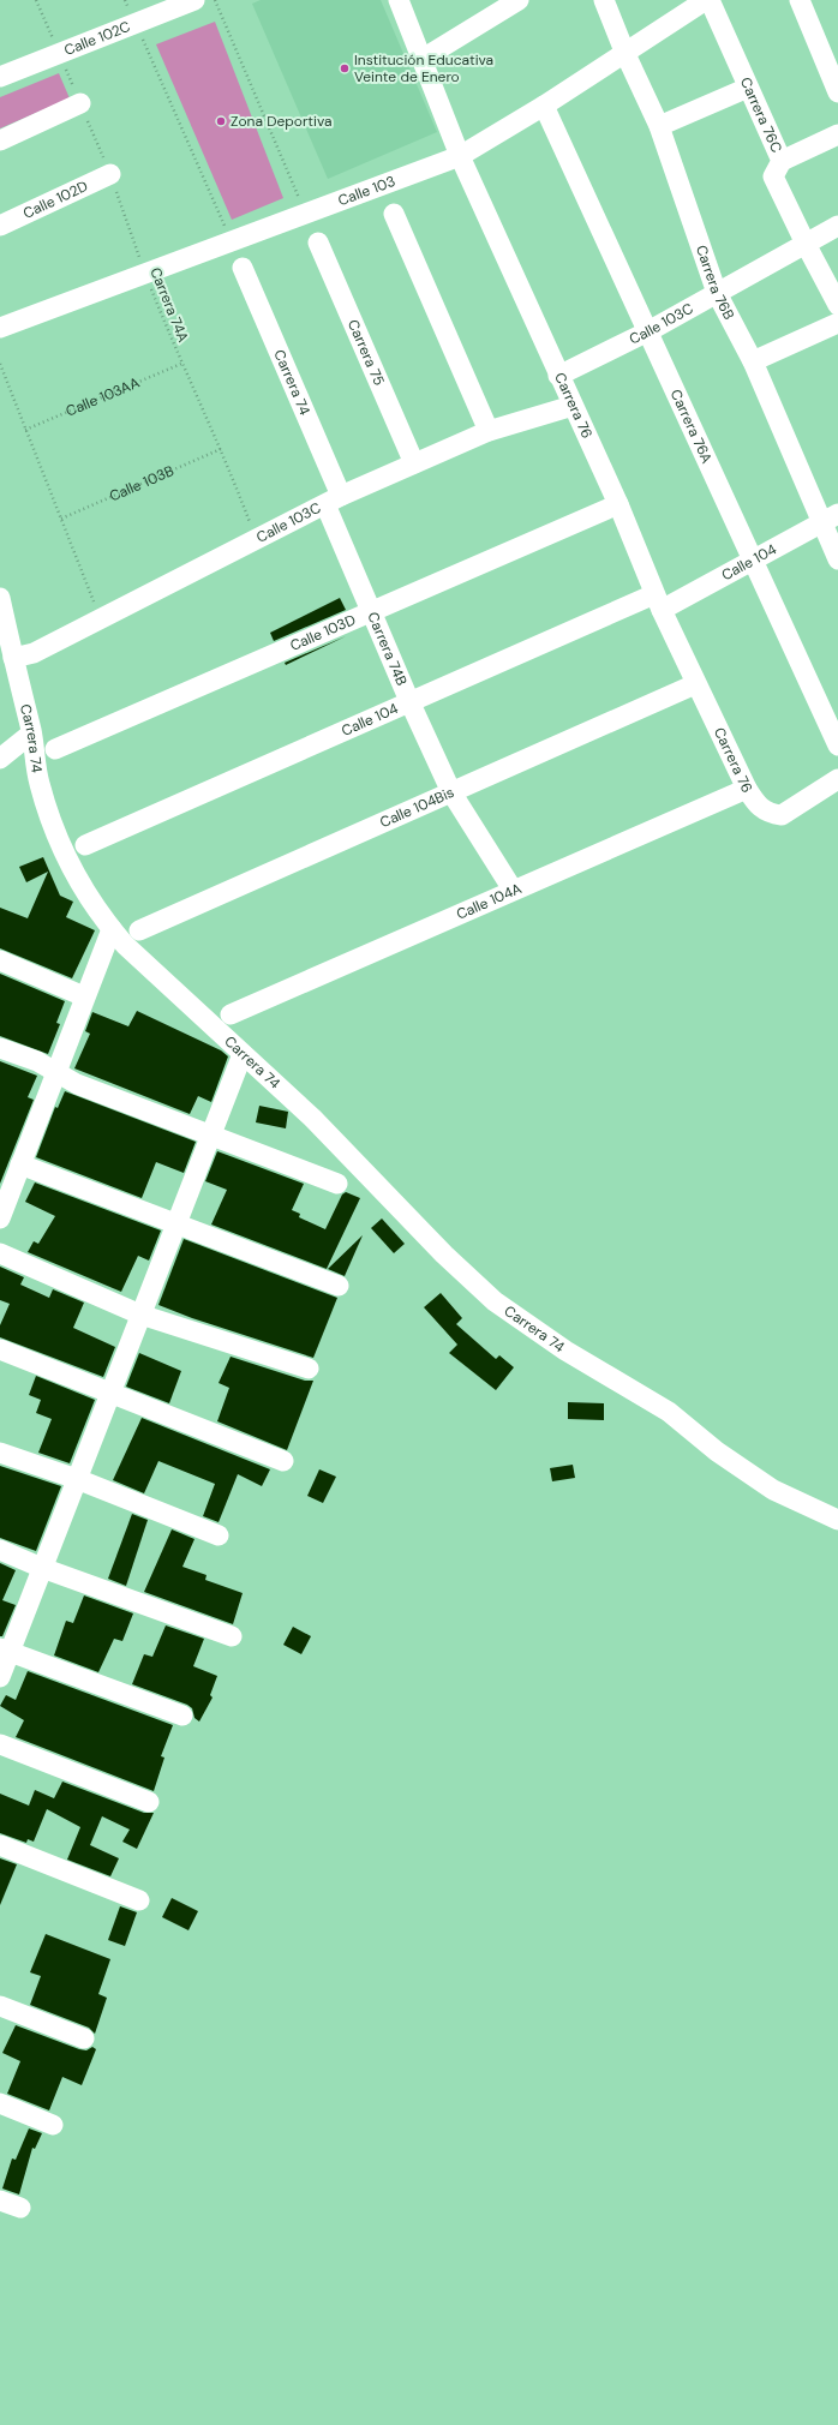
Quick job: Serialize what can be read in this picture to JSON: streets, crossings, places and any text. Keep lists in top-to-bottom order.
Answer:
{
  "streets": {
    "street": [
      "Calle 102C",
      "Carrera 76C",
      "Calle 103",
      "Calle 102D",
      "Carrera 76B",
      "Calle 103C",
      "Carrera 75",
      "Carrera 74",
      "Carrera 76",
      "Carrera 76A",
      "Calle 104",
      "Calle 103D",
      "Carrera 74B",
      "Calle 104Bis",
      "Calle 104A"
    ],
    "path": ["Carrera 74A", "Calle 103AA", "Calle 103B"]
  },
  "crossings": [
    ["Carrera 76C", "Calle 103C"],
    ["Calle 103", "Carrera 76B"],
    ["Calle 103", "Carrera 74A"],
    ["Calle 103", "Carrera 76"],
    ["Calle 103", "Carrera 76A"],
    ["Calle 102D", "Carrera 74A"],
    ["Carrera 76B", "Calle 103C"],
    ["Carrera 76B", "Calle 104"],
    ["Carrera 74A", "Calle 103C"],
    ["Carrera 74A", "Calle 103AA"],
    ["Carrera 74A", "Calle 103B"],
    ["Calle 103C", "Carrera 75"],
    ["Calle 103C", "Carrera 74"],
    ["Calle 103C", "Carrera 76"],
    ["Calle 103C", "Carrera 76A"],
    ["Calle 103C", "Carrera 74B"],
    ["Carrera 74", "Carrera 74B"],
    ["Carrera 76", "Calle 104"],
    ["Carrera 76", "Calle 103D"],
    ["Carrera 76", "Calle 104Bis"],
    ["Carrera 76", "Calle 104A"],
    ["Carrera 76A", "Calle 104"],
    ["Calle 104", "Carrera 74B"],
    ["Calle 103D", "Carrera 74B"],
    ["Carrera 74B", "Calle 104Bis"],
    ["Carrera 74B", "Calle 104A"]
  ],
  "places": ["Institución Educativa Veinte de Enero", "Zona Deportiva"]
}
